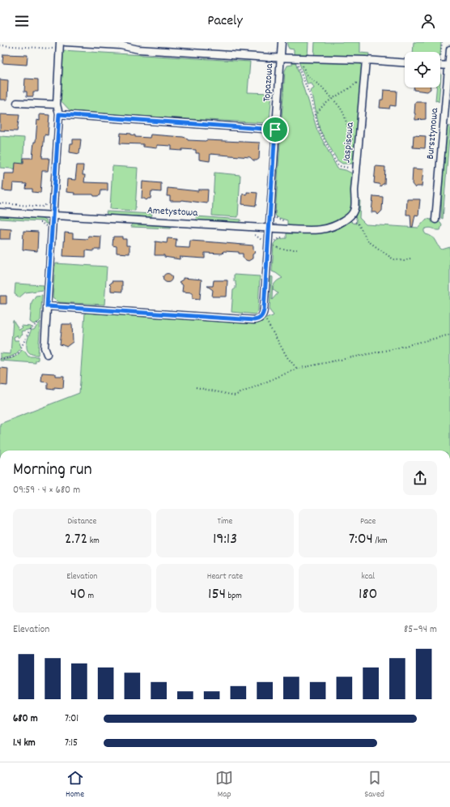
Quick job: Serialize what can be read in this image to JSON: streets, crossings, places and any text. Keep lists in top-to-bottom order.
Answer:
{
  "streets": {
    "street": [
      "Topazowa",
      "Bursztynowa",
      "Jaspisowa",
      "Ametystowa"
    ]
  },
  "crossings": [
    ["Topazowa", "Ametystowa"],
    ["Jaspisowa", "Ametystowa"]
  ],
  "page": {
    "header": "Pacely",
    "heading": ["Morning run", "09:59 · 4 × 680 m"],
    "stats": [
      ["Distance", "2.72 km"],
      ["Time", "19:13"],
      ["Pace", "7:04 /km"],
      ["Elevation", "40 m"],
      ["Heart rate", "154 bpm"],
      ["kcal", "180"]
    ],
    "chart": ["Elevation", "85–94 m"],
    "list": [
      {
        "name": "680 m",
        "note": "7:01"
      },
      {
        "name": "1.4 km",
        "note": "7:15"
      }
    ],
    "tabs": ["Home", "Map", "Saved"]
  }
}
